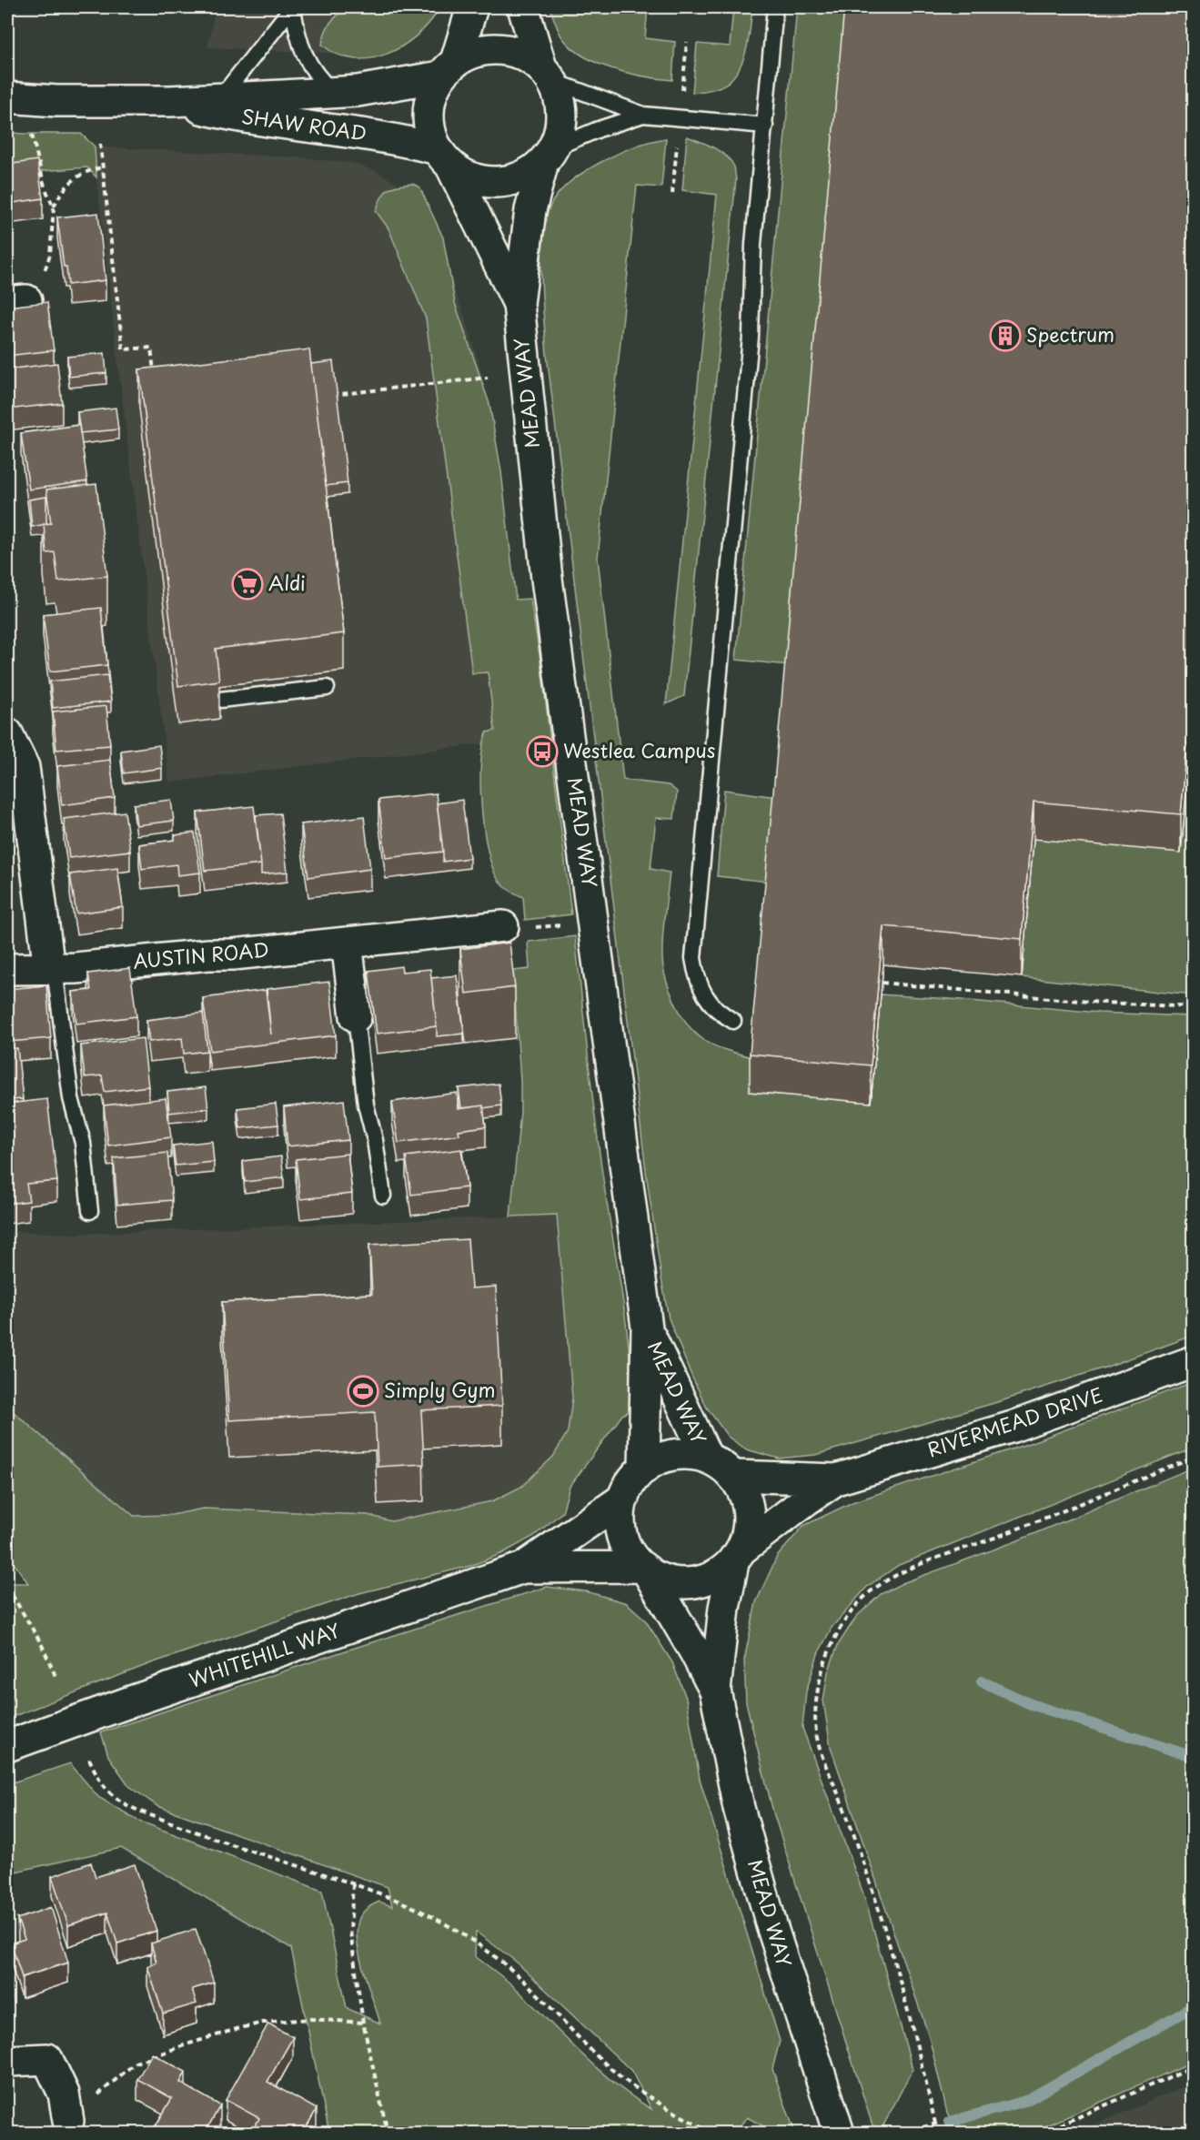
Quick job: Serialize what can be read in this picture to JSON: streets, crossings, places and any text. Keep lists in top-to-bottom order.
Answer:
{
  "streets": {
    "main road": [
      "SHAW ROAD",
      "MEAD WAY",
      "AUSTIN ROAD",
      "RIVERMEAD DRIVE",
      "WHITEHILL WAY"
    ]
  },
  "crossings": [
    ["SHAW ROAD", "MEAD WAY"],
    ["MEAD WAY", "WHITEHILL WAY"]
  ],
  "places": {
    "building": ["Spectrum"],
    "supermarket": ["Aldi"],
    "bus stop": ["Westlea Campus"],
    "sports": ["Simply Gym"]
  }
}
